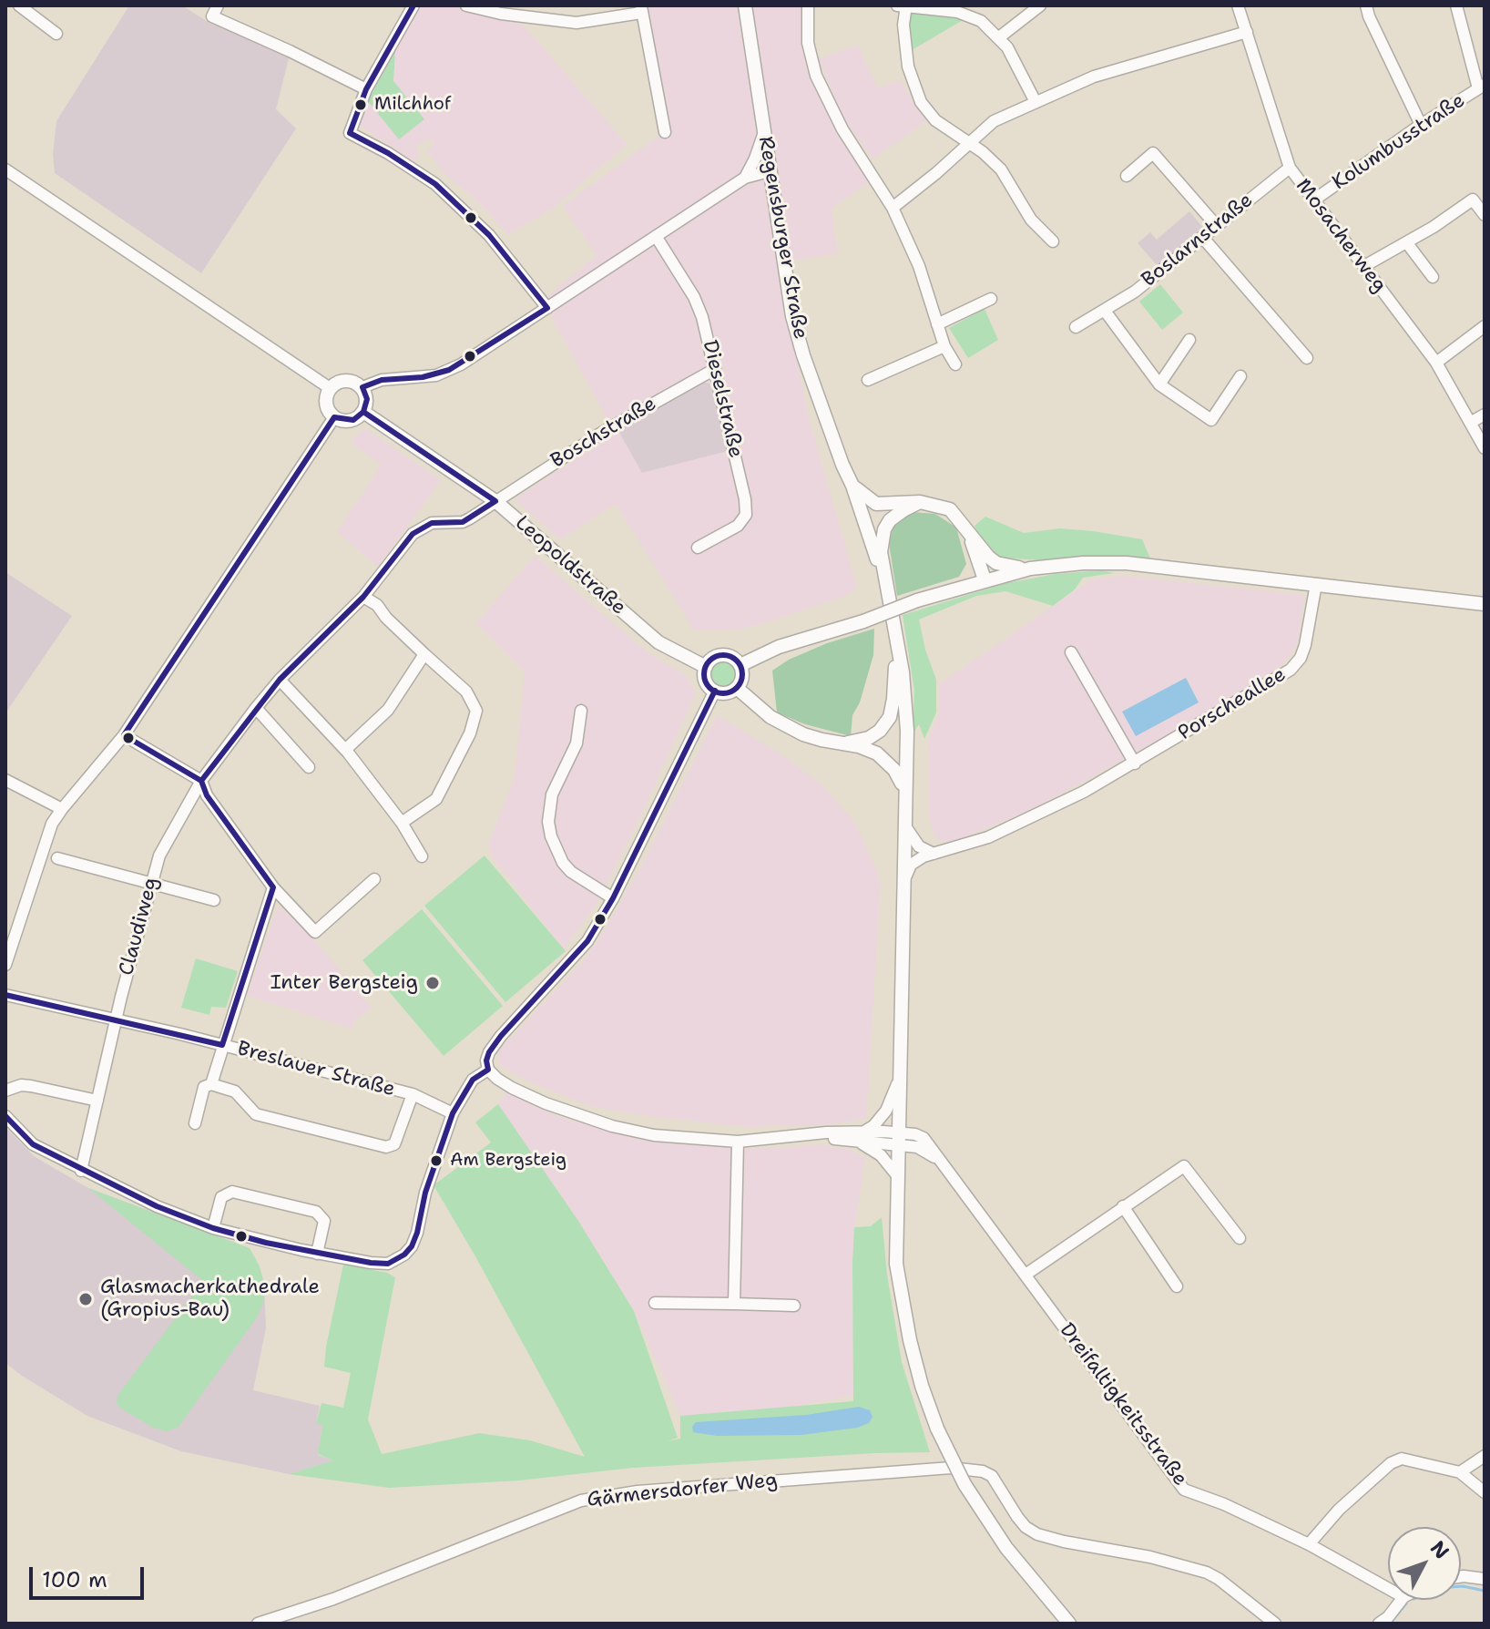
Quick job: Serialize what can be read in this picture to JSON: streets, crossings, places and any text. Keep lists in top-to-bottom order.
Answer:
{
  "streets": {
    "main road": ["Regensburger Straße", "Leopoldstraße"],
    "street": [
      "Kolumbusstraße",
      "Mosacherweg",
      "Boslarnstraße",
      "Dieselstraße",
      "Boschstraße",
      "Porscheallee",
      "Claudiweg",
      "Breslauer Straße",
      "Dreifaltigkeitsstraße",
      "Gärmersdorfer Weg"
    ]
  },
  "crossings": [
    ["Kolumbusstraße", "Mosacherweg"],
    ["Mosacherweg", "Boslarnstraße"],
    ["Dieselstraße", "Boschstraße"],
    ["Boschstraße", "Leopoldstraße"],
    ["Boschstraße", "Claudiweg"],
    ["Leopoldstraße", "Claudiweg"],
    ["Claudiweg", "Breslauer Straße"]
  ],
  "places": [
    "Milchhof",
    "Inter Bergsteig",
    "Am Bergsteig",
    "Glasmacherkathedrale (Gropius-Bau)"
  ],
  "scale_bar": "100 m",
  "north": "top right"
}
